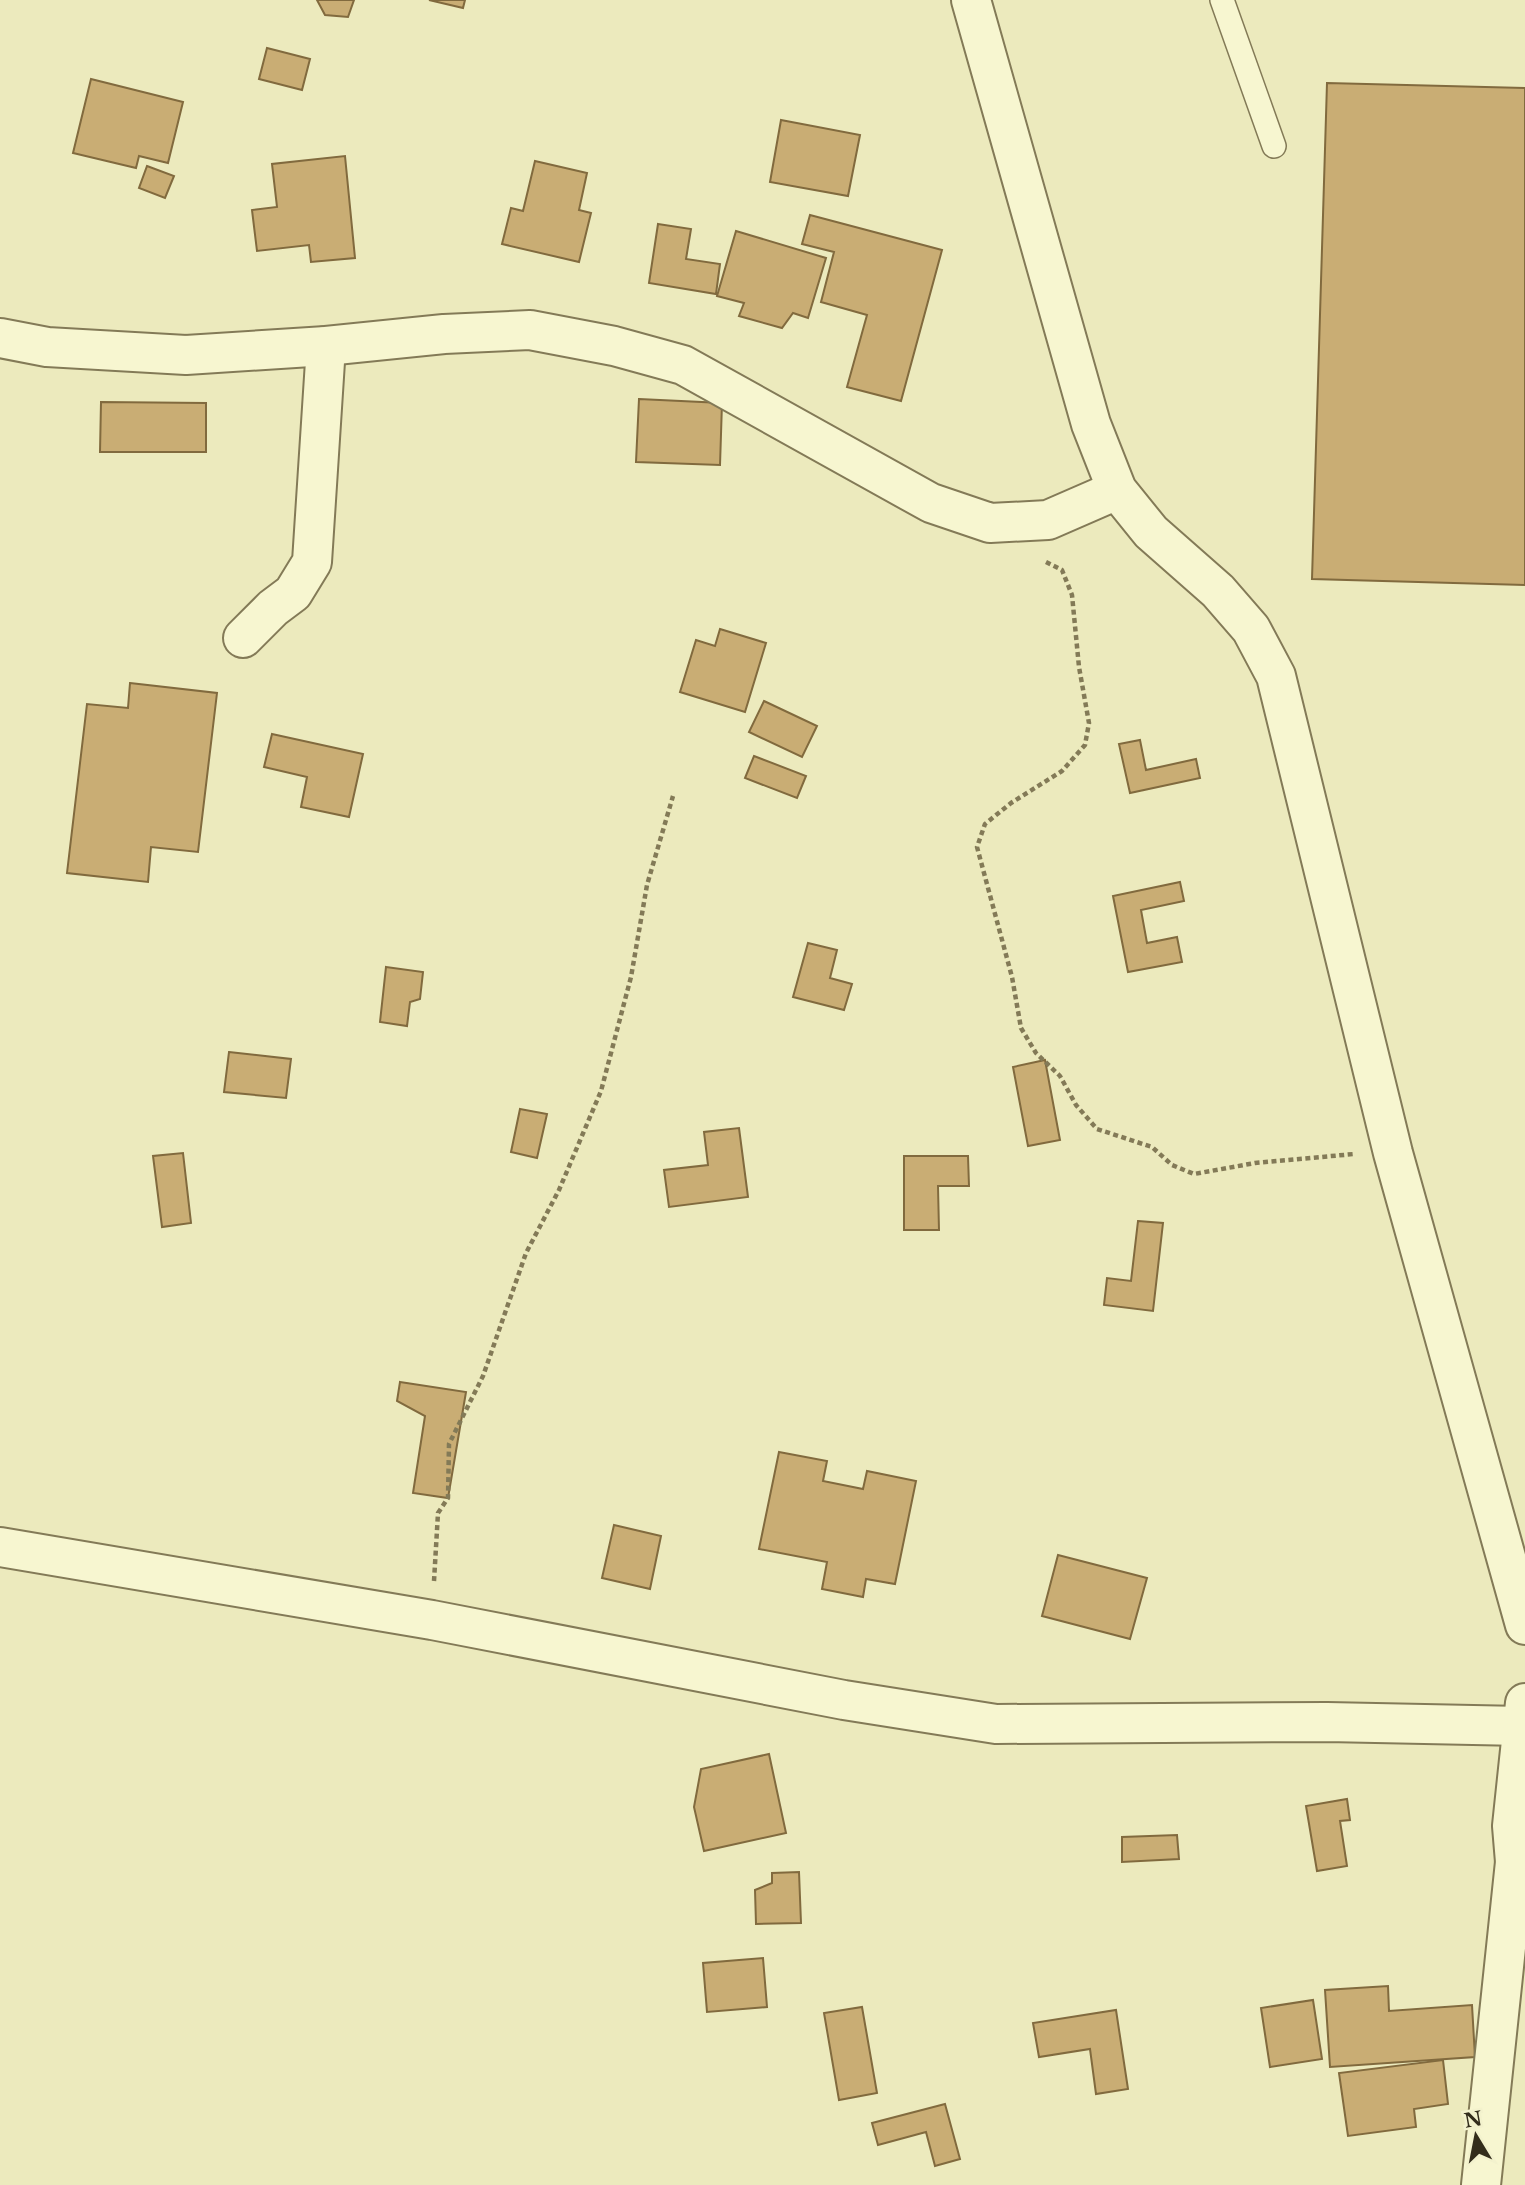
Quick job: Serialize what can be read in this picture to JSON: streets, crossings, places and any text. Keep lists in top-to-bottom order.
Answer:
{
  "north": "top"
}
